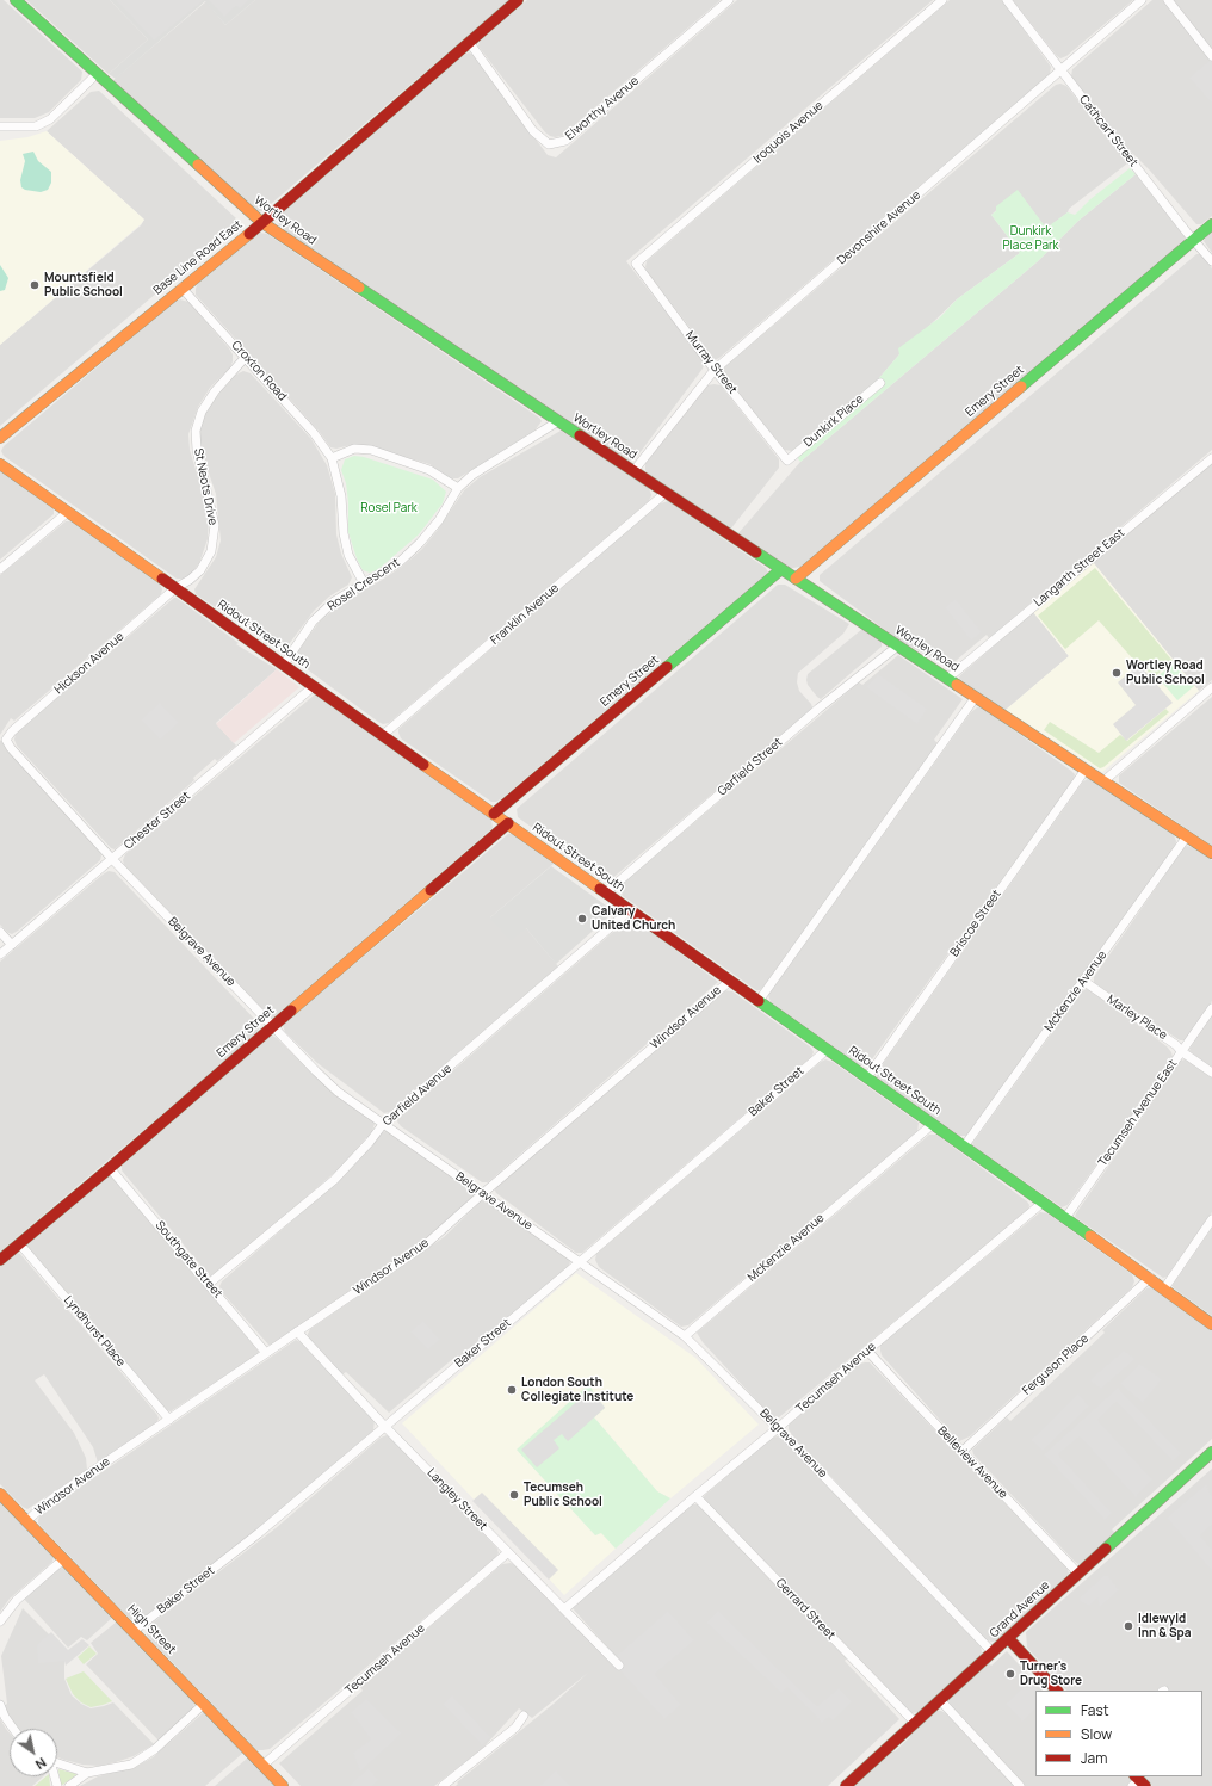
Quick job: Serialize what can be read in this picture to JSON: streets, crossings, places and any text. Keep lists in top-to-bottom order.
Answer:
{
  "streets": {
    "street": [
      "Elworthy Avenue",
      "Cathcart Street",
      "Iroquois Avenue",
      "Wortley Road",
      "Devonshire Avenue",
      "Base Line Road East",
      "Murray Street",
      "Croxton Road",
      "Emery Street",
      "Dunkirk Place",
      "St Neots Drive",
      "Langarth Street East",
      "Rosel Crescent",
      "Franklin Avenue",
      "Ridout Street South",
      "Hickson Avenue",
      "Garfield Street",
      "Chester Street",
      "Briscoe Street",
      "Belgrave Avenue",
      "McKenzie Avenue",
      "Windsor Avenue",
      "Marley Place",
      "Baker Street",
      "Garfield Avenue",
      "Tecumseh Avenue East",
      "Southgate Street",
      "Lyndhurst Place",
      "Ferguson Place",
      "Tecumseh Avenue",
      "Belleview Avenue",
      "Langley Street",
      "Gerrard Street",
      "Grand Avenue",
      "High Street"
    ]
  },
  "crossings": [
    ["Elworthy Avenue", "Base Line Road East"],
    ["Cathcart Street", "Devonshire Avenue"],
    ["Cathcart Street", "Emery Street"],
    ["Iroquois Avenue", "Murray Street"],
    ["Wortley Road", "Devonshire Avenue"],
    ["Wortley Road", "Base Line Road East"],
    ["Wortley Road", "Emery Street"],
    ["Wortley Road", "Langarth Street East"],
    ["Wortley Road", "Rosel Crescent"],
    ["Wortley Road", "Franklin Avenue"],
    ["Wortley Road", "Garfield Street"],
    ["Wortley Road", "Briscoe Street"],
    ["Wortley Road", "McKenzie Avenue"],
    ["Devonshire Avenue", "Murray Street"],
    ["Base Line Road East", "Croxton Road"],
    ["Murray Street", "Dunkirk Place"],
    ["Croxton Road", "St Neots Drive"],
    ["Croxton Road", "Rosel Crescent"],
    ["Emery Street", "Ridout Street South"],
    ["Emery Street", "Belgrave Avenue"],
    ["Emery Street", "Southgate Street"],
    ["Emery Street", "Lyndhurst Place"],
    ["St Neots Drive", "Ridout Street South"],
    ["St Neots Drive", "Hickson Avenue"],
    ["Rosel Crescent", "Ridout Street South"],
    ["Franklin Avenue", "Ridout Street South"],
    ["Ridout Street South", "Hickson Avenue"],
    ["Ridout Street South", "Garfield Street"],
    ["Ridout Street South", "Chester Street"],
    ["Ridout Street South", "Briscoe Street"],
    ["Ridout Street South", "McKenzie Avenue"],
    ["Ridout Street South", "Windsor Avenue"],
    ["Ridout Street South", "Baker Street"],
    ["Ridout Street South", "Garfield Avenue"],
    ["Ridout Street South", "Tecumseh Avenue East"],
    ["Ridout Street South", "Ferguson Place"],
    ["Ridout Street South", "Tecumseh Avenue"],
    ["Hickson Avenue", "Belgrave Avenue"],
    ["Chester Street", "Belgrave Avenue"],
    ["Belgrave Avenue", "McKenzie Avenue"],
    ["Belgrave Avenue", "Windsor Avenue"],
    ["Belgrave Avenue", "Baker Street"],
    ["Belgrave Avenue", "Garfield Avenue"],
    ["Belgrave Avenue", "Tecumseh Avenue"],
    ["Belgrave Avenue", "Grand Avenue"],
    ["McKenzie Avenue", "Marley Place"],
    ["Windsor Avenue", "Southgate Street"],
    ["Windsor Avenue", "Lyndhurst Place"],
    ["Windsor Avenue", "Langley Street"],
    ["Windsor Avenue", "High Street"],
    ["Marley Place", "Tecumseh Avenue East"],
    ["Baker Street", "Langley Street"],
    ["Baker Street", "High Street"],
    ["Garfield Avenue", "Southgate Street"],
    ["Ferguson Place", "Belleview Avenue"],
    ["Tecumseh Avenue", "Belleview Avenue"],
    ["Tecumseh Avenue", "Langley Street"],
    ["Tecumseh Avenue", "Gerrard Street"],
    ["Tecumseh Avenue", "High Street"],
    ["Belleview Avenue", "Grand Avenue"],
    ["Gerrard Street", "Grand Avenue"]
  ],
  "parks": ["Dunkirk Place Park", "Rosel Park"],
  "places": [
    "Mountsfield Public School",
    "Wortley Road Public School",
    "Calvary United Church",
    "London South Collegiate Institute",
    "Tecumseh Public School",
    "Idlewyld Inn & Spa",
    "Turner's Drug Store"
  ],
  "legend": ["Fast", "Slow", "Jam"],
  "north": "bottom right"
}
